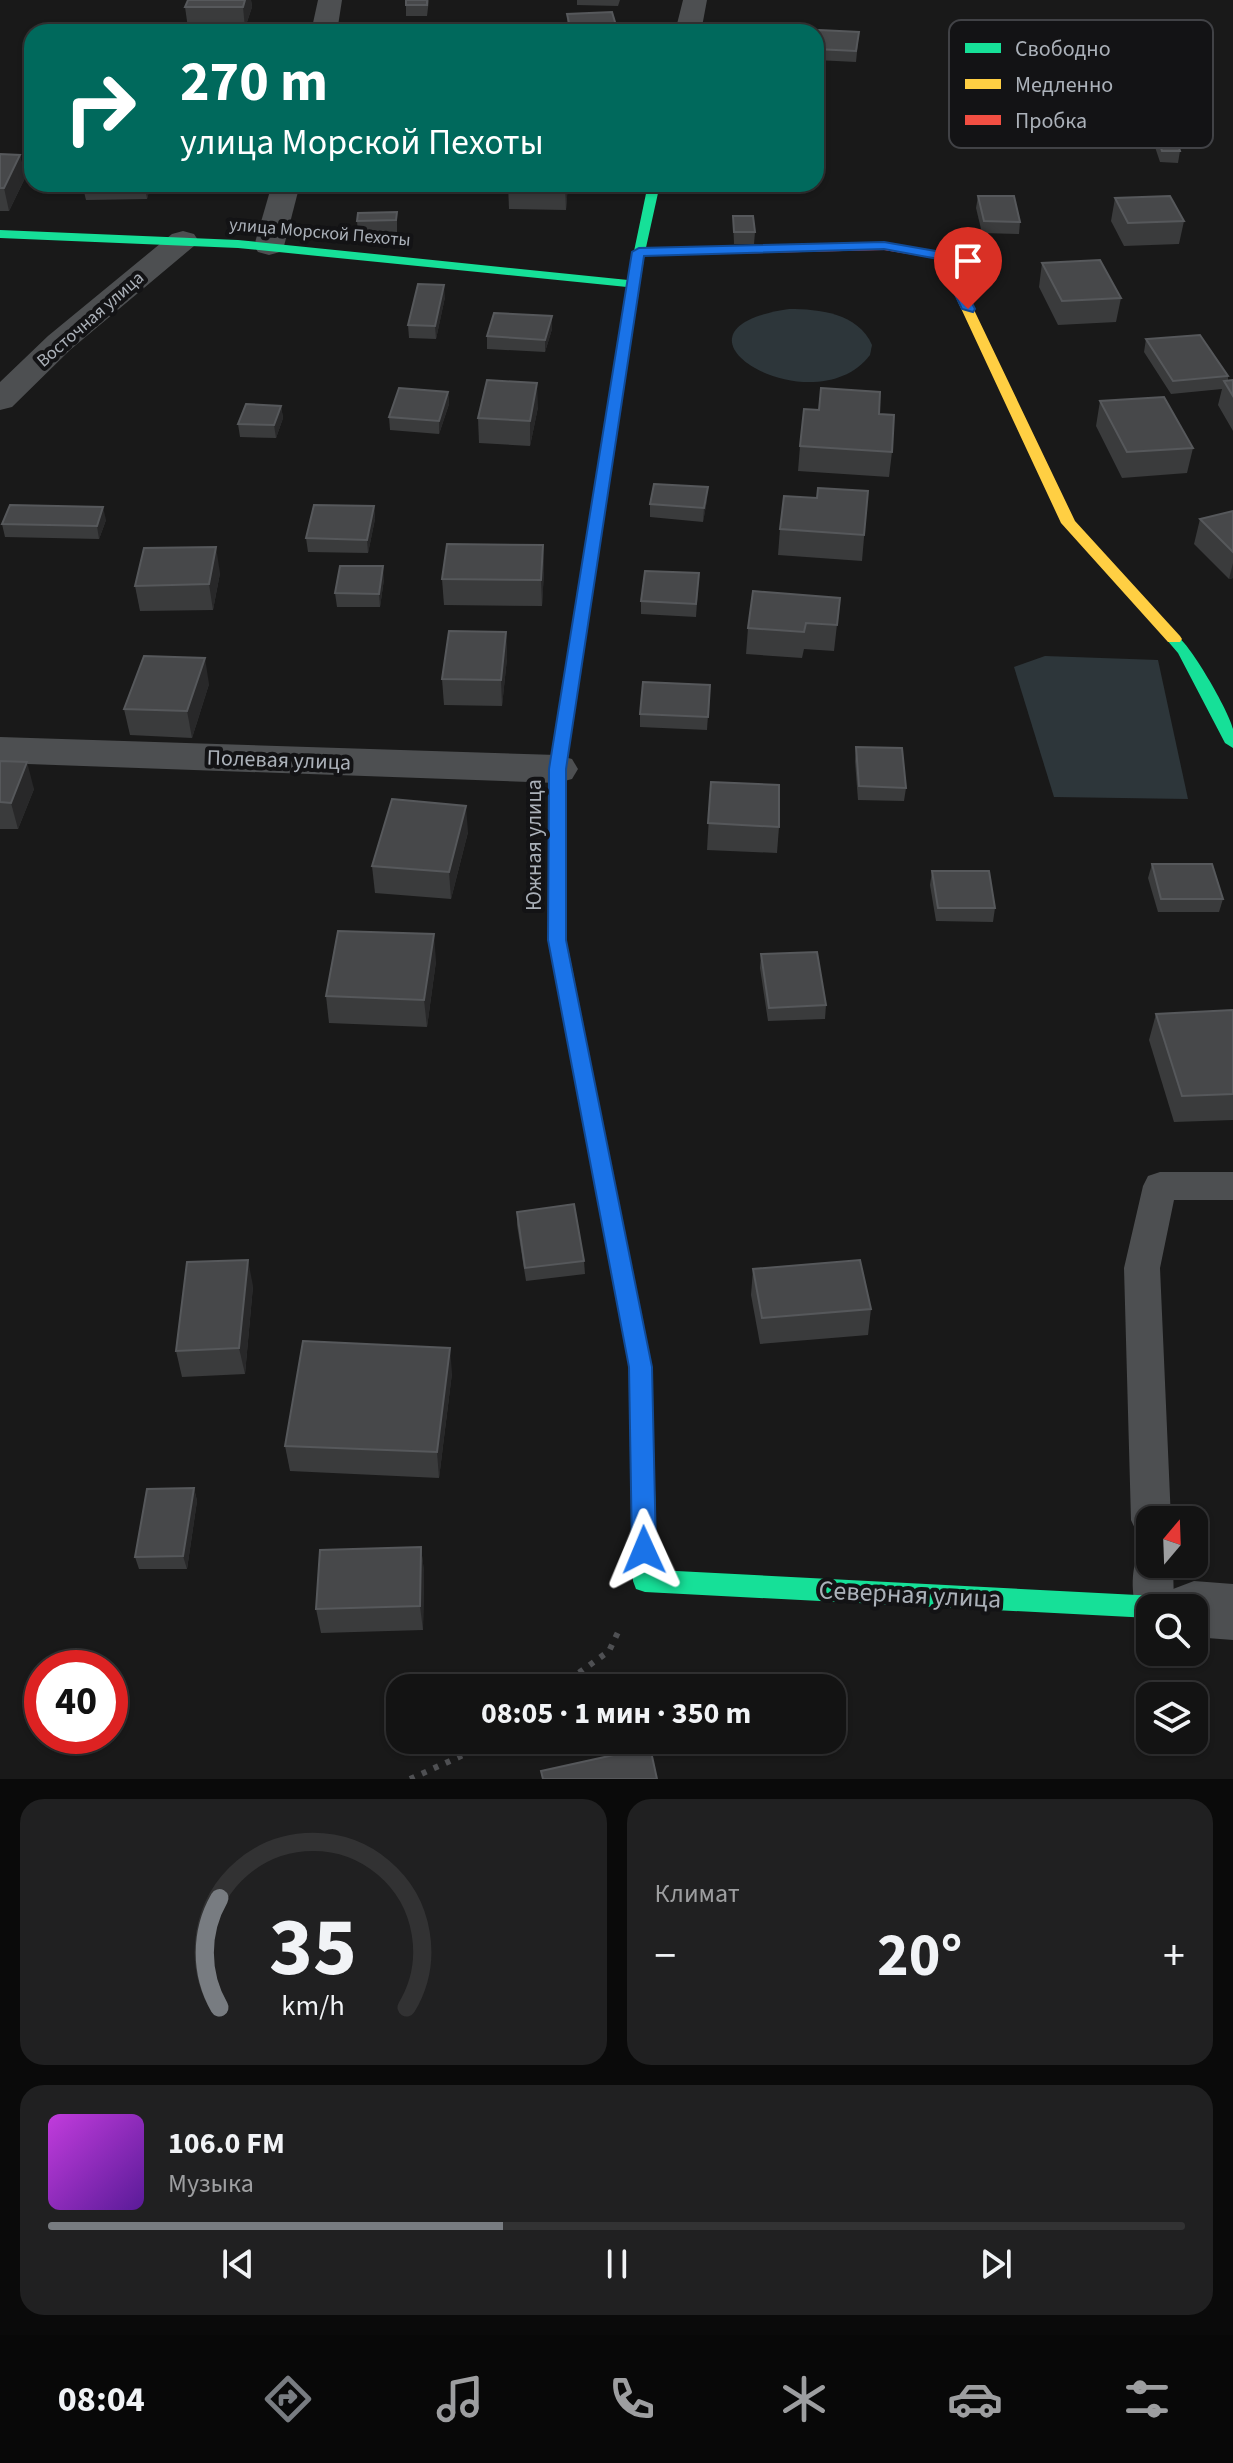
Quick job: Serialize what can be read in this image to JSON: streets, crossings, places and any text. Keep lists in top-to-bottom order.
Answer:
{
  "streets": {
    "street": [
      "улица Морской Пехоты",
      "Восточная улица",
      "Полевая улица",
      "Южная улица",
      "Северная улица"
    ]
  },
  "crossings": [
    ["улица Морской Пехоты", "Восточная улица"],
    ["улица Морской Пехоты", "Южная улица"],
    ["Полевая улица", "Южная улица"],
    ["Южная улица", "Северная улица"]
  ],
  "legend": ["Свободно", "Медленно", "Пробка"],
  "north": "top",
  "page": {
    "turn": ["270 m", "улица Морской Пехоты"],
    "limit": "40",
    "trip": "08:05 · 1 мин · 350 m",
    "tile": "Климат",
    "heat": ["−", "20°", "+"],
    "song": ["106.0 FM", "Музыка"],
    "tabs": "08:04",
    "gauge": ["35", "km/h"]
  }
}
